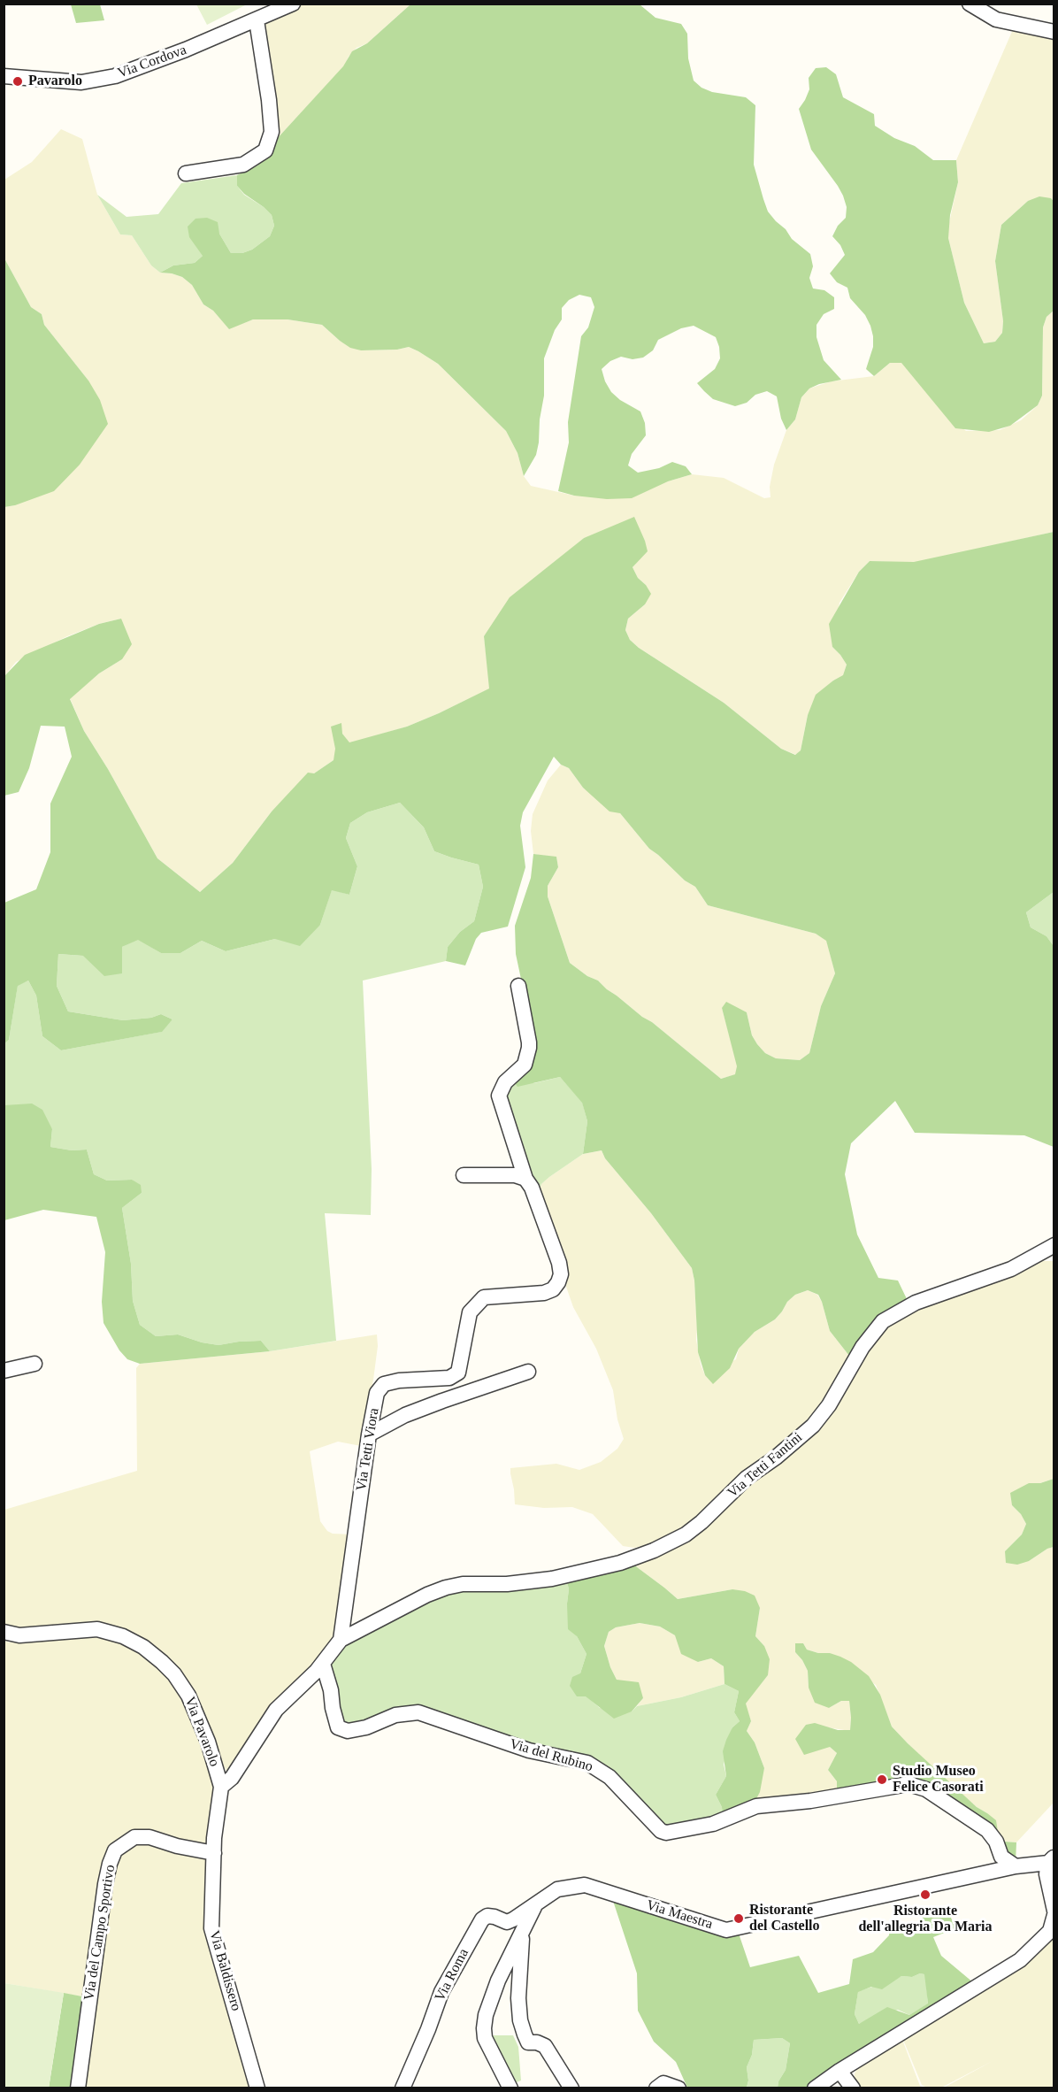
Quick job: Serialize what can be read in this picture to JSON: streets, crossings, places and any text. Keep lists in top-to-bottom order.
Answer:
{
  "streets": {
    "street": [
      "Via Cordova",
      "Via Tetti Viora",
      "Via Tetti Fantini",
      "Via Pavarolo",
      "Via del Rubino",
      "Via Maestra",
      "Via del Campo Sportivo",
      "Via Baldissero",
      "Via Roma"
    ]
  },
  "crossings": [
    ["Via Tetti Viora", "Via Tetti Fantini"],
    ["Via Pavarolo", "Via Baldissero"],
    ["Via del Rubino", "Via Maestra"],
    ["Via Maestra", "Via Roma"],
    ["Via del Campo Sportivo", "Via Baldissero"]
  ],
  "places": [
    "Pavarolo",
    "Studio Museo Felice Casorati",
    "Ristorante dell'allegria Da Maria",
    "Ristorante del Castello"
  ]
}
